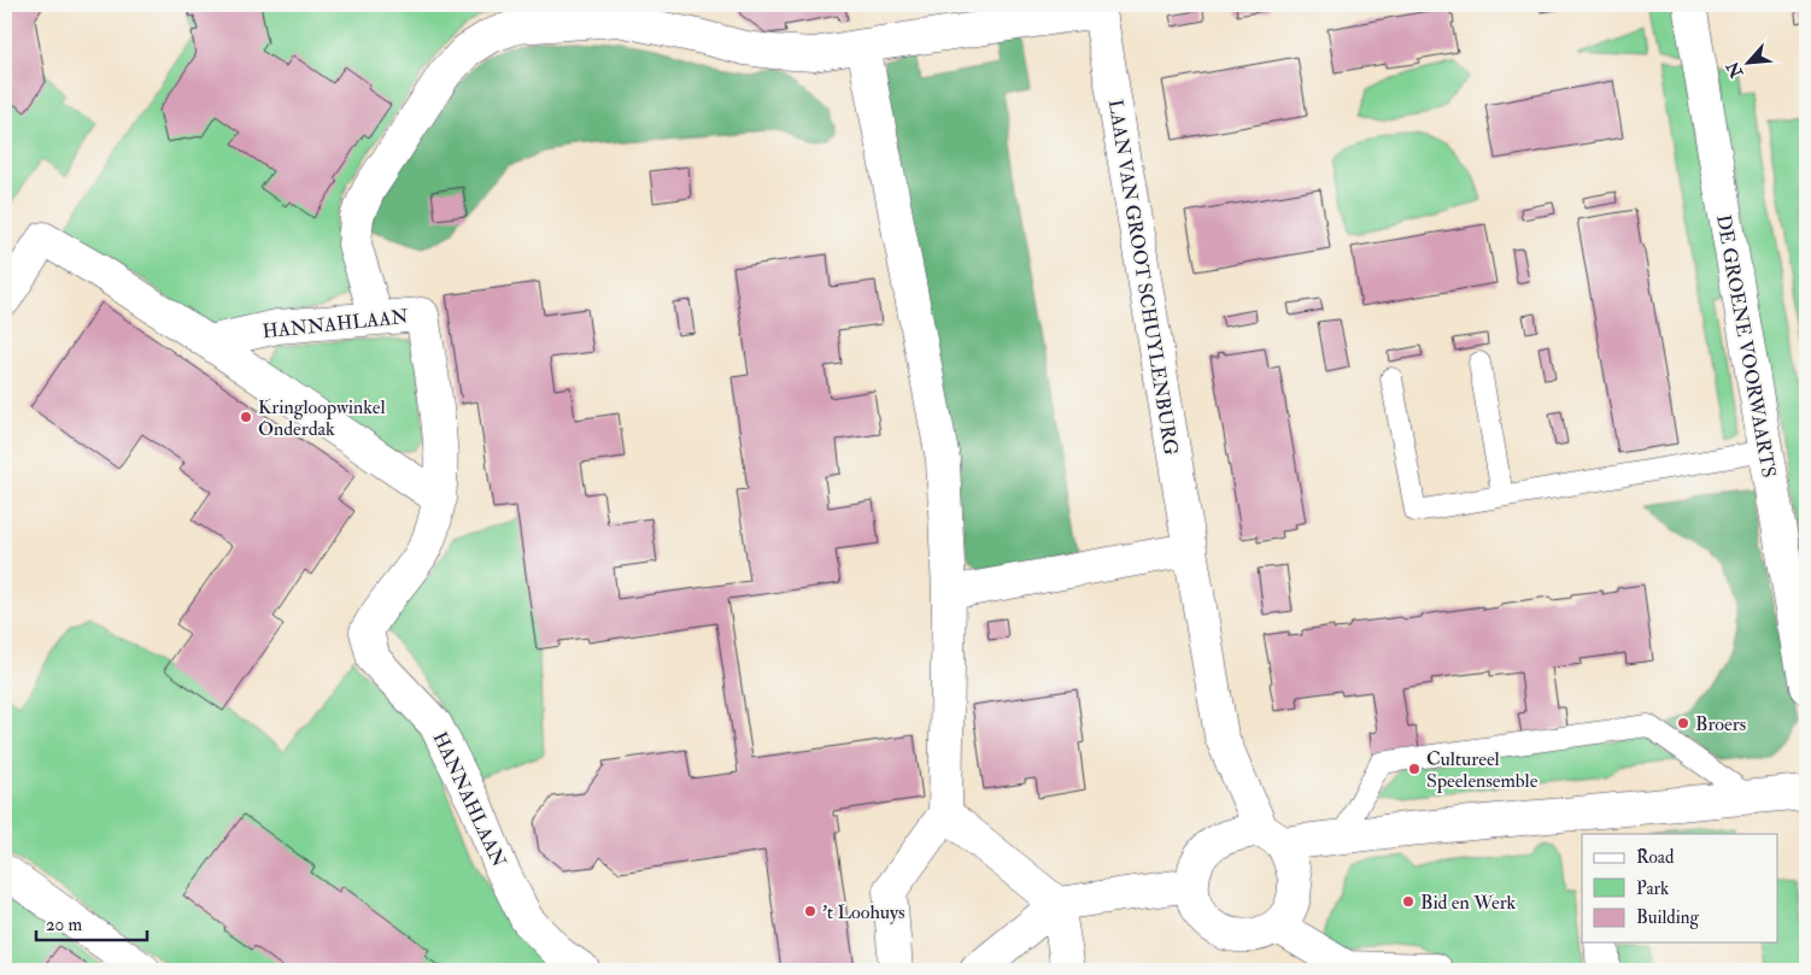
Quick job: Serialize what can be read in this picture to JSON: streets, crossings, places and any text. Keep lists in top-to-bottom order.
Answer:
{
  "streets": {
    "street": ["LAAN VAN GROOT SCHUYLENBURG", "HANNAHLAAN", "DE GROENE VOORWAARTS"]
  },
  "places": [
    "Kringloopwinkel Onderdak",
    "Broers",
    "Cultureel Speelensemble",
    "Bid en Werk",
    "'t Loohuys"
  ],
  "legend": ["Road", "Park", "Building"],
  "scale_bar": "20 m",
  "north": "bottom left"
}
